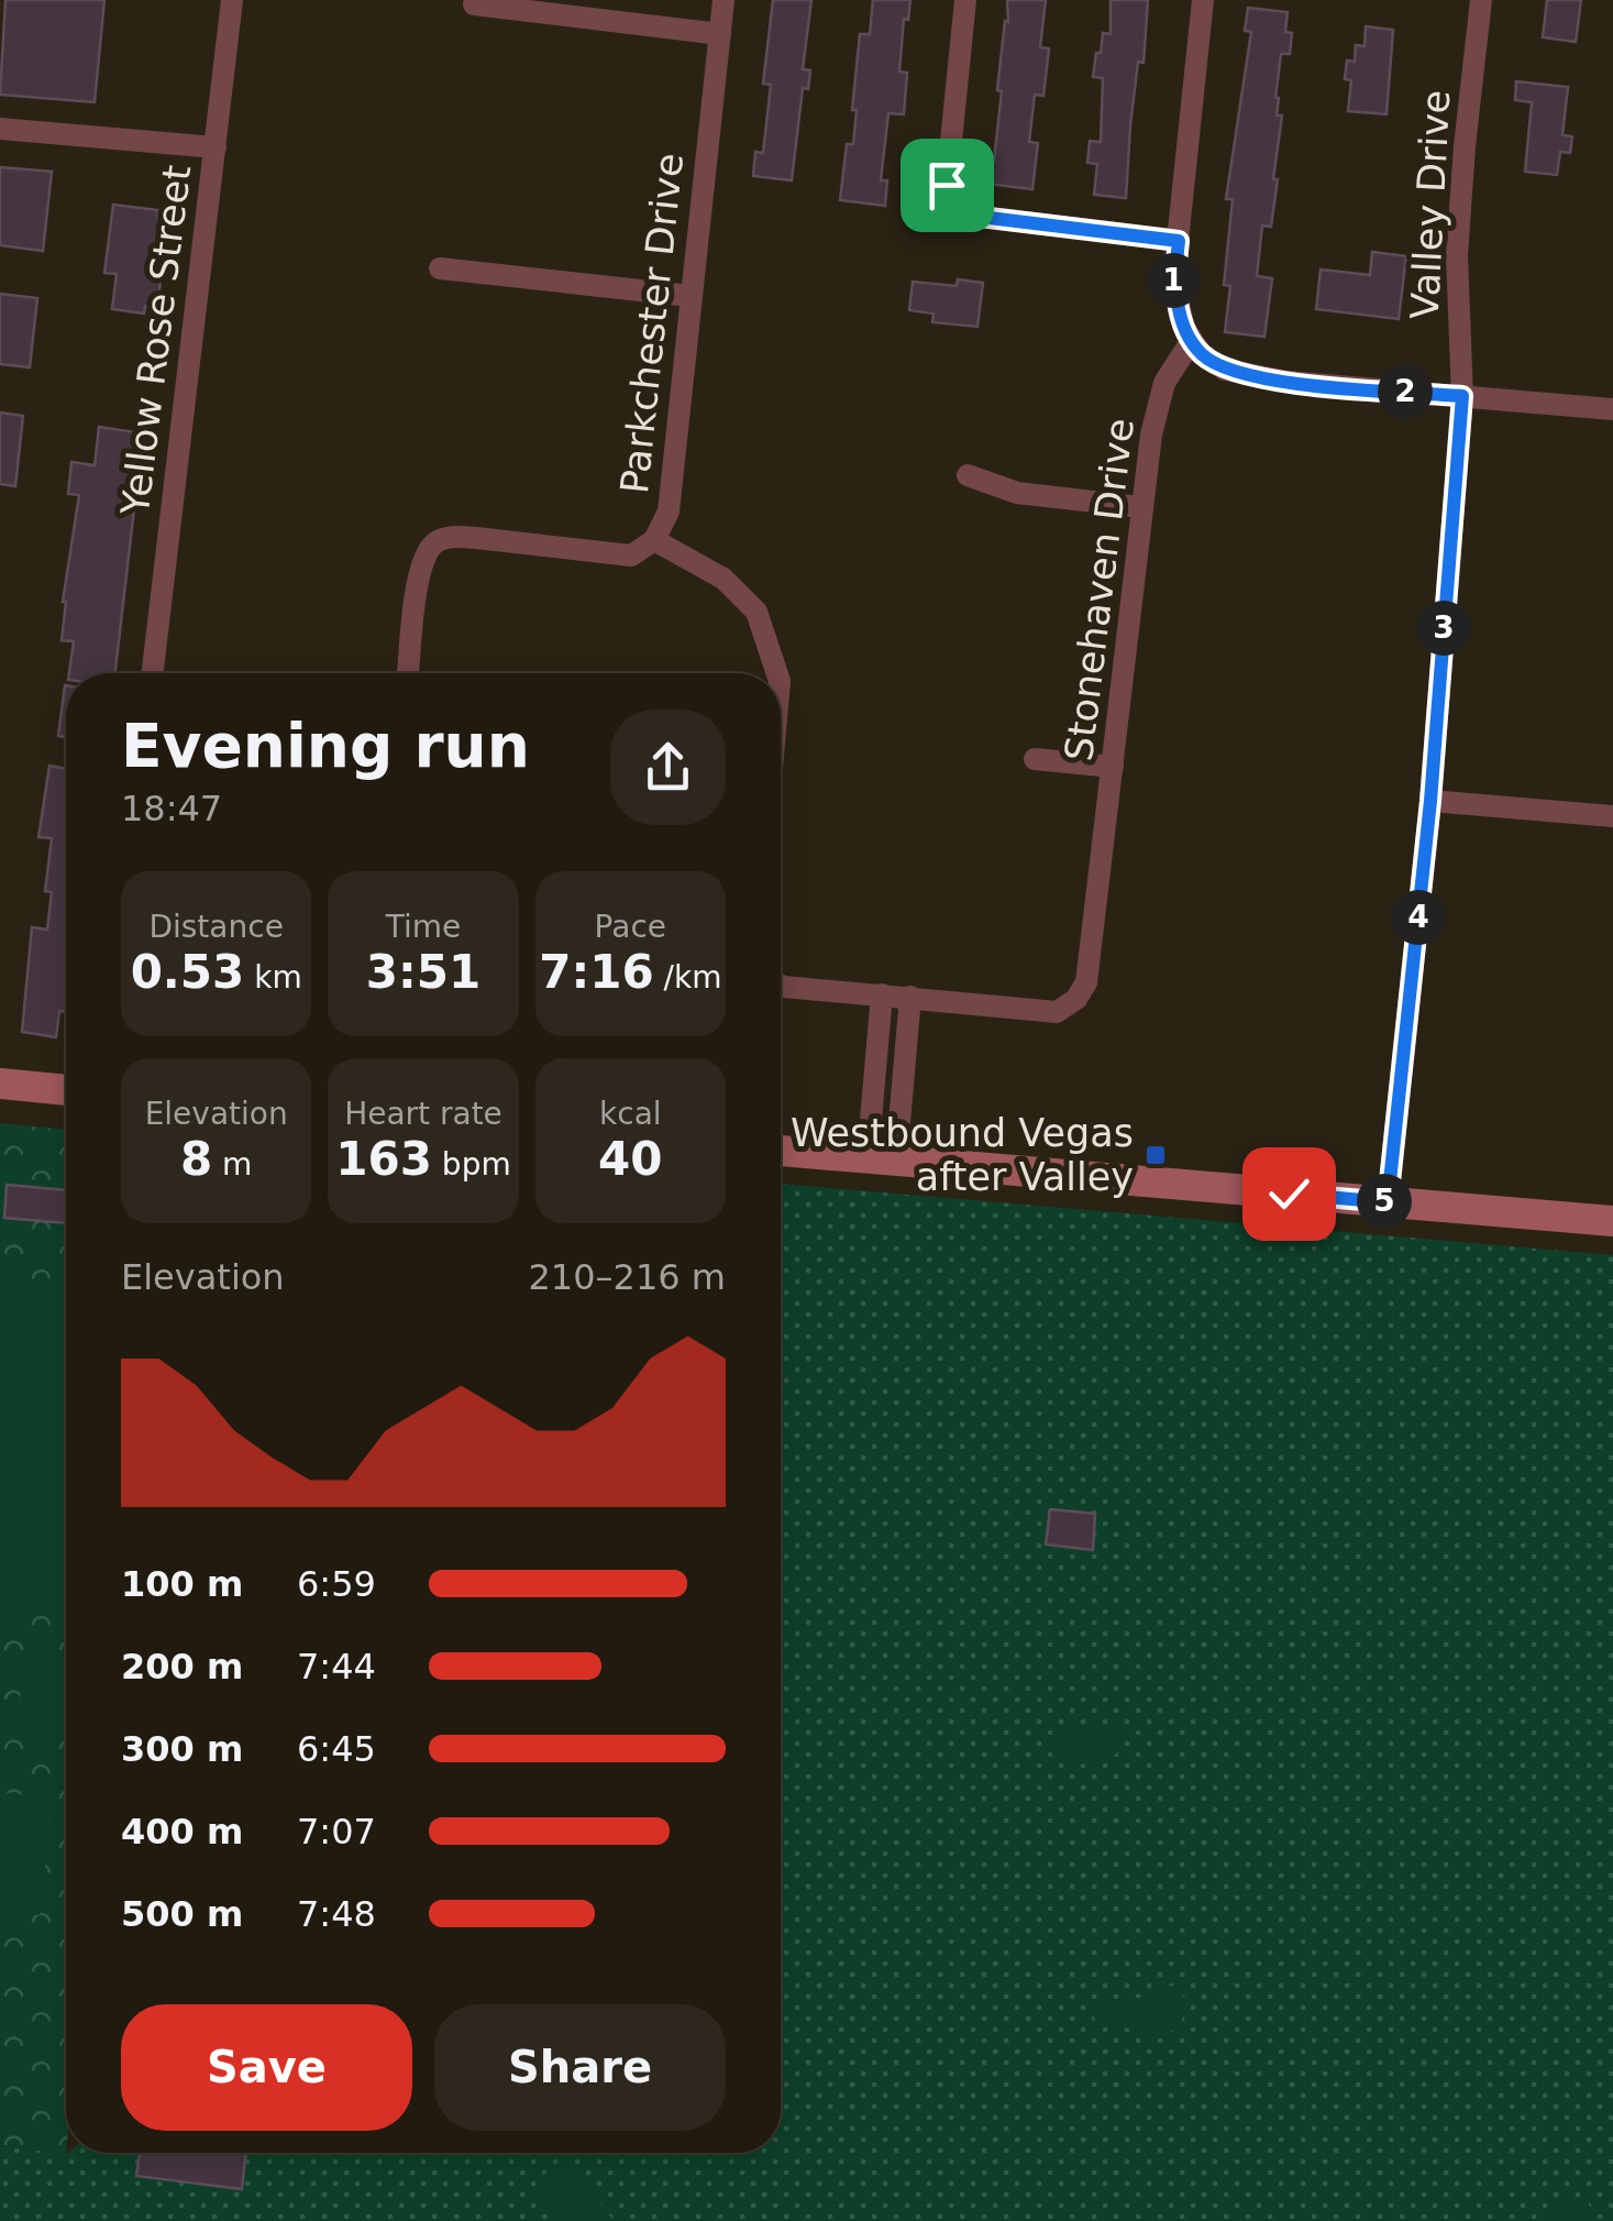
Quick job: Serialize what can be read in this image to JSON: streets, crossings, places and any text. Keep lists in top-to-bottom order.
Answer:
{
  "streets": {
    "street": [
      "Valley Drive",
      "Parkchester Drive",
      "Yellow Rose Street",
      "Stonehaven Drive"
    ]
  },
  "places": {
    "transit": ["Westbound Vegas after Valley"]
  },
  "page": {
    "pins": [
      "1",
      "2",
      "3",
      "4",
      "5"
    ],
    "heading": ["Evening run", "18:47"],
    "stats": [
      ["Distance", "0.53 km"],
      ["Time", "3:51"],
      ["Pace", "7:16 /km"],
      ["Elevation", "8 m"],
      ["Heart rate", "163 bpm"],
      ["kcal", "40"]
    ],
    "chart": ["Elevation", "210–216 m"],
    "list": [
      {
        "name": "100 m",
        "note": "6:59"
      },
      {
        "name": "200 m",
        "note": "7:44"
      },
      {
        "name": "300 m",
        "note": "6:45"
      },
      {
        "name": "400 m",
        "note": "7:07"
      },
      {
        "name": "500 m",
        "note": "7:48"
      }
    ],
    "buttons": ["Save", "Share"]
  }
}
